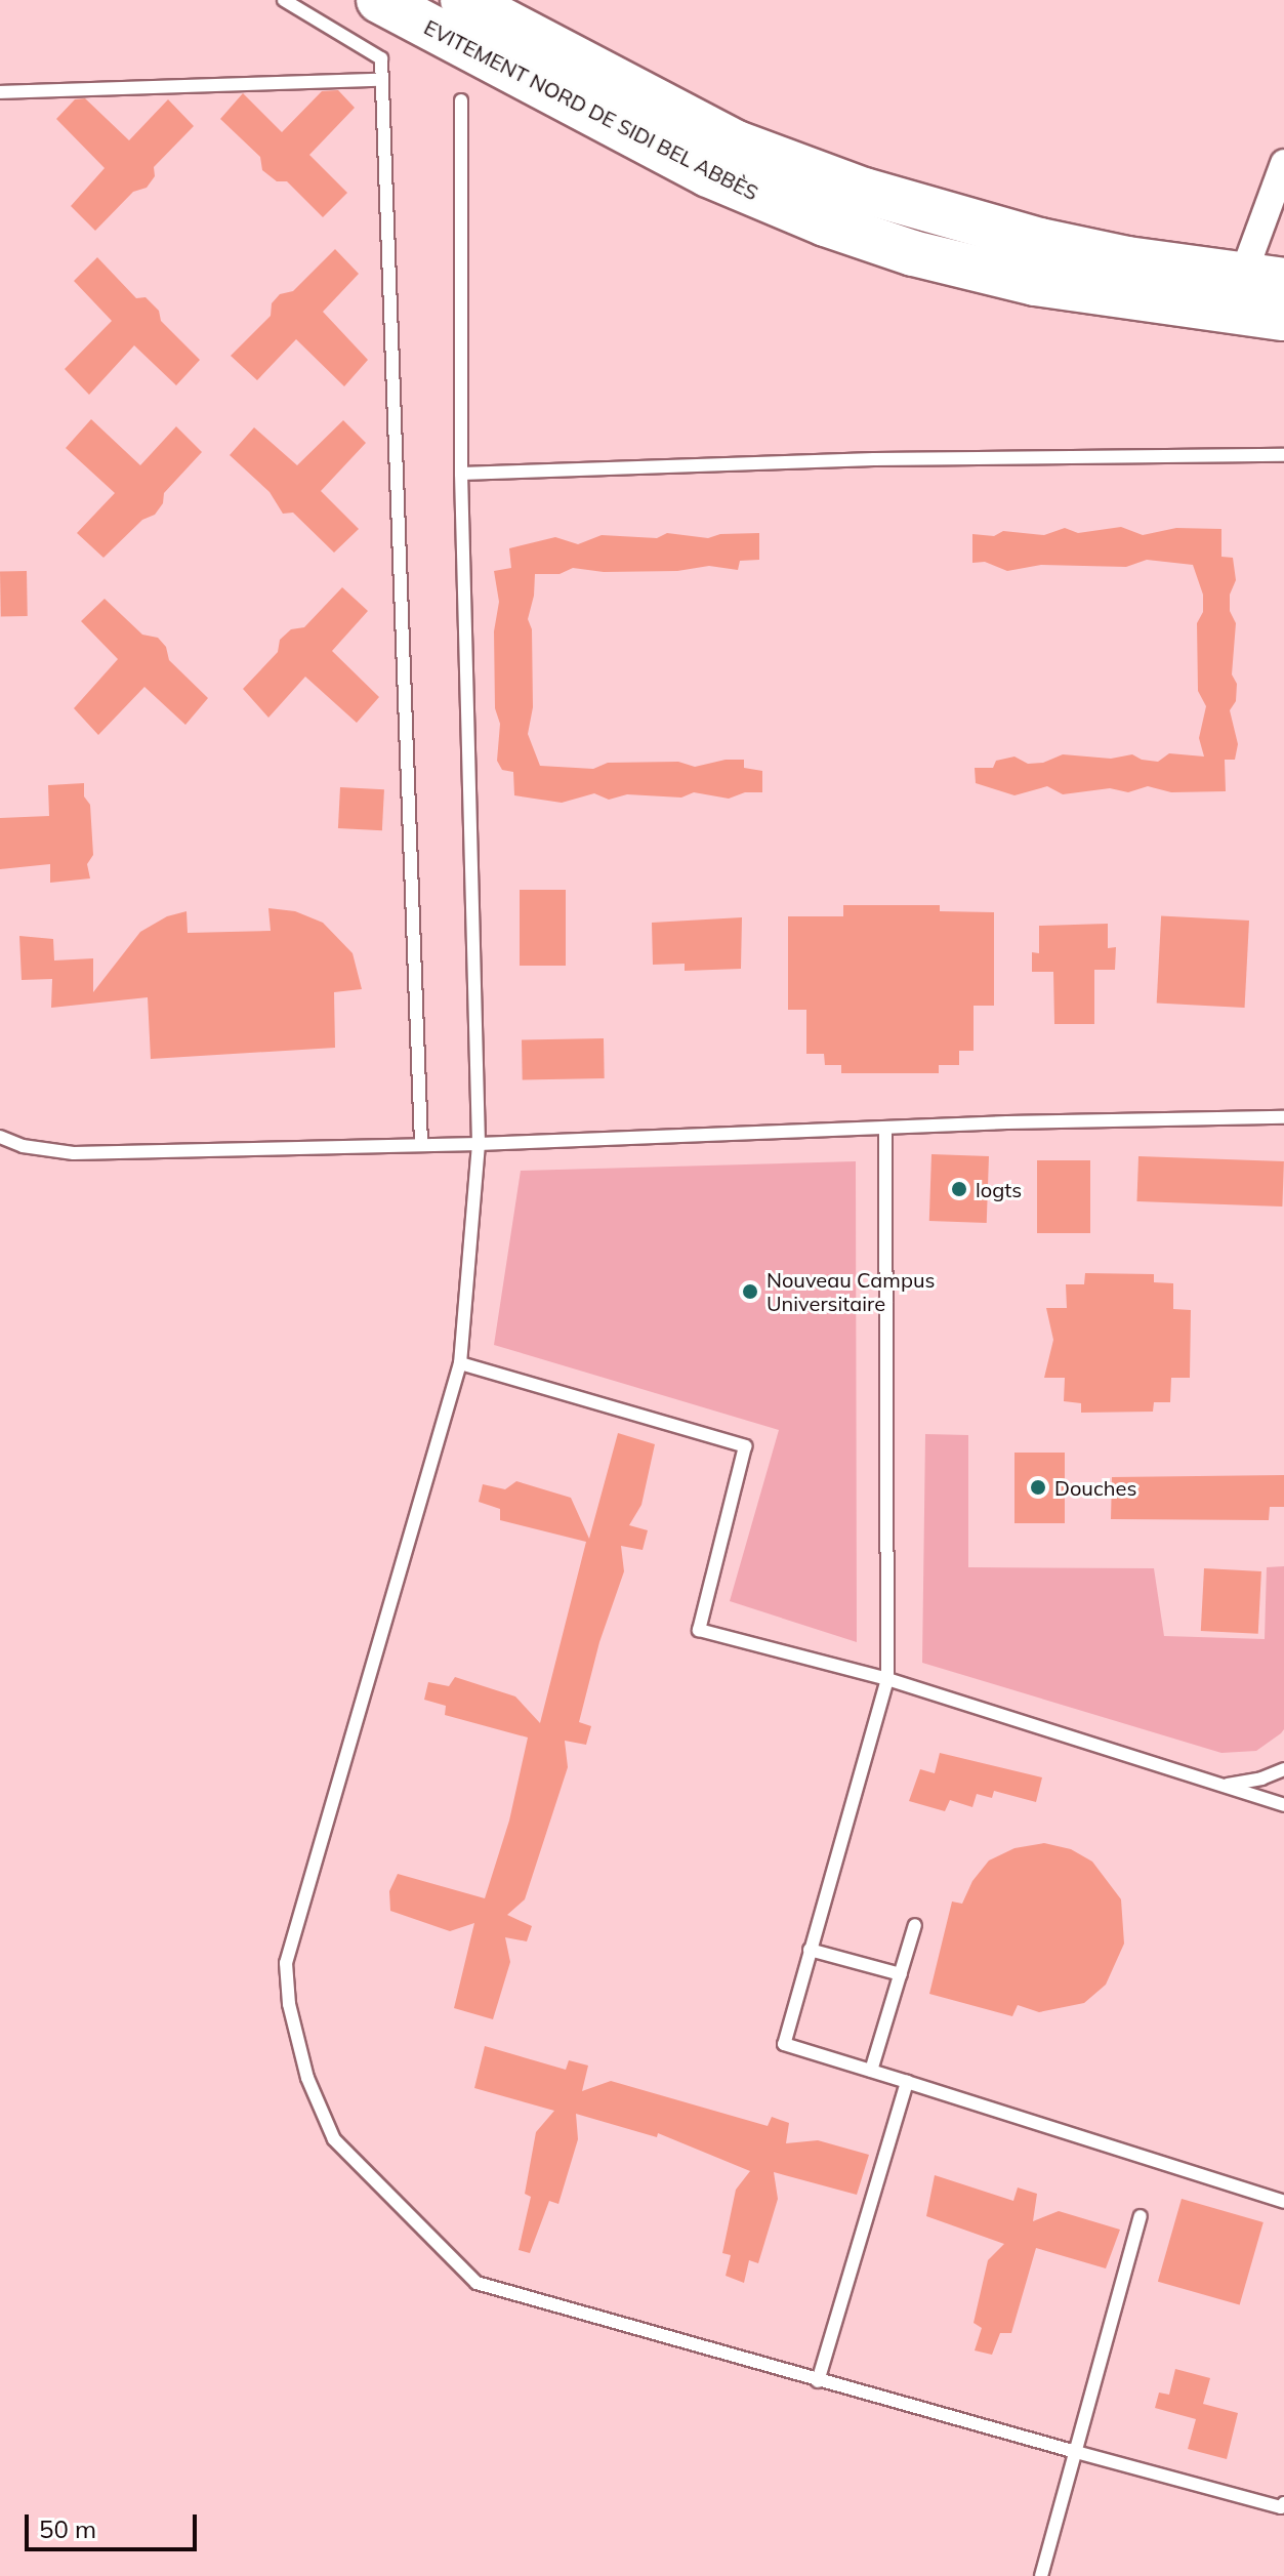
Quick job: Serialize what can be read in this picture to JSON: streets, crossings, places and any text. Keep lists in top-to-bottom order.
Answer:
{
  "streets": {
    "highway": ["EVITEMENT NORD DE SIDI BEL ABBÈS"]
  },
  "places": ["logts", "Nouveau Campus Universitaire", "Douches"],
  "scale_bar": "50 m"
}
